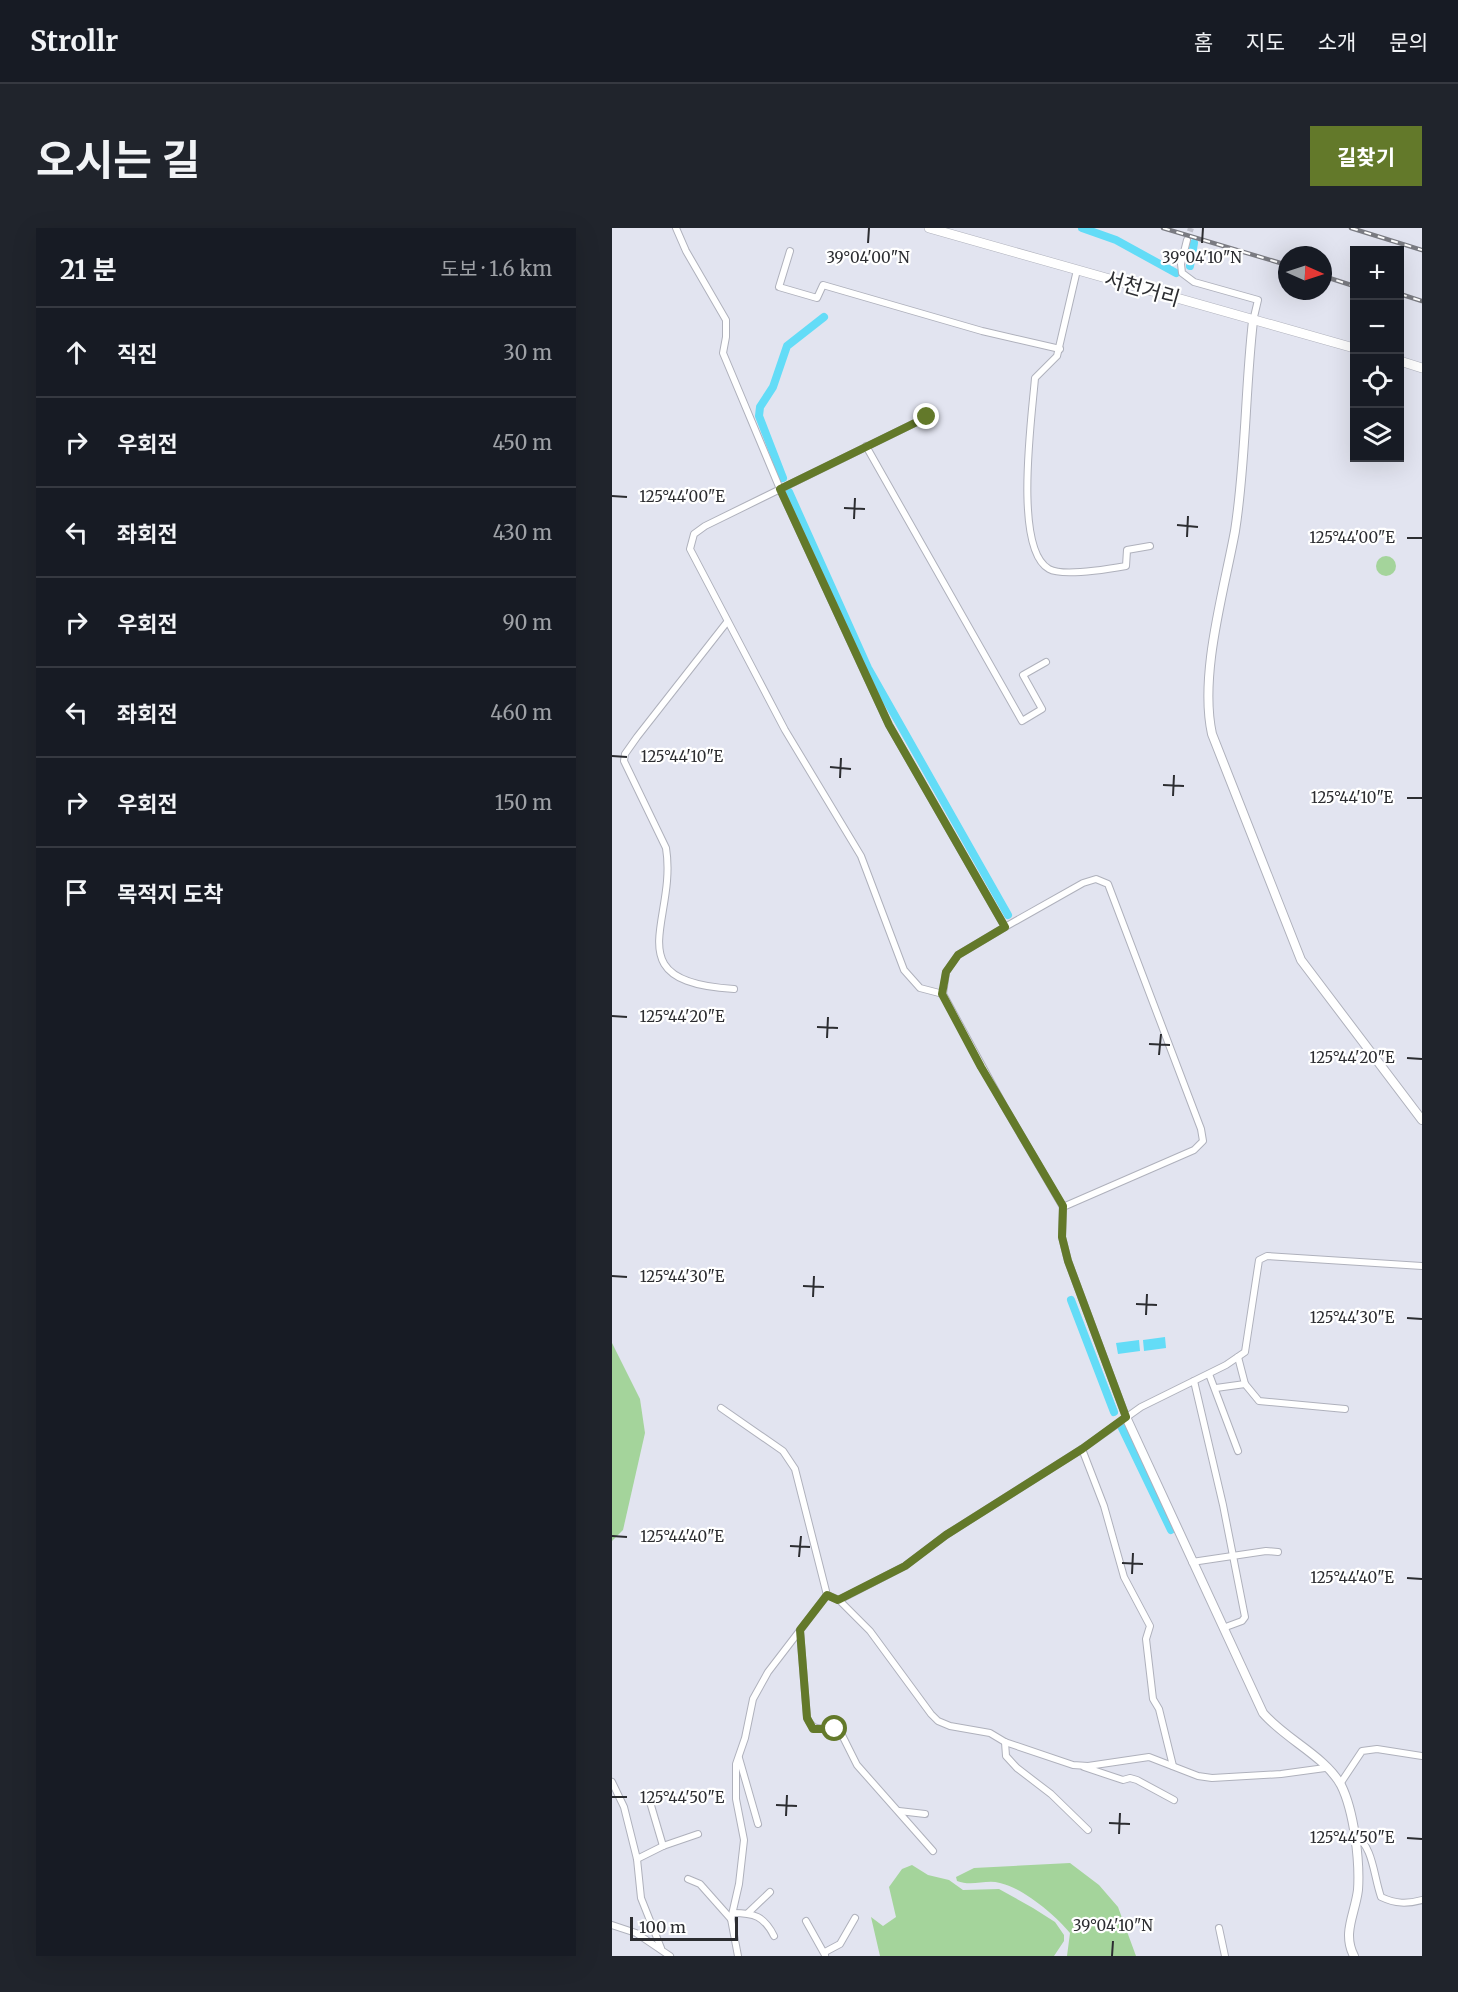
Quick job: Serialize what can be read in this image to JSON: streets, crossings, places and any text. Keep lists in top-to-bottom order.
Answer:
{
  "streets": {
    "main road": ["서천거리"]
  },
  "scale_bar": "100 m",
  "north": "right",
  "page": {
    "header": "Strollr",
    "nav": [
      "홈",
      "지도",
      "소개",
      "문의"
    ],
    "title": "오시는 길",
    "buttons": "길찾기",
    "heading": ["21 분", "도보 · 1.6 km"],
    "map_buttons": ["+", "−"],
    "list": [
      ["직진", "30 m"],
      ["우회전", "450 m"],
      ["좌회전", "430 m"],
      ["우회전", "90 m"],
      ["좌회전", "460 m"],
      ["우회전", "150 m"],
      "목적지 도착"
    ],
    "scale": "100 m"
  },
  "coordinates": [
    "39°04'00\"N",
    "39°04'10\"N",
    "125°44'00\"E",
    "125°44'10\"E",
    "125°44'20\"E",
    "125°44'30\"E",
    "125°44'40\"E",
    "125°44'50\"E"
  ]
}
